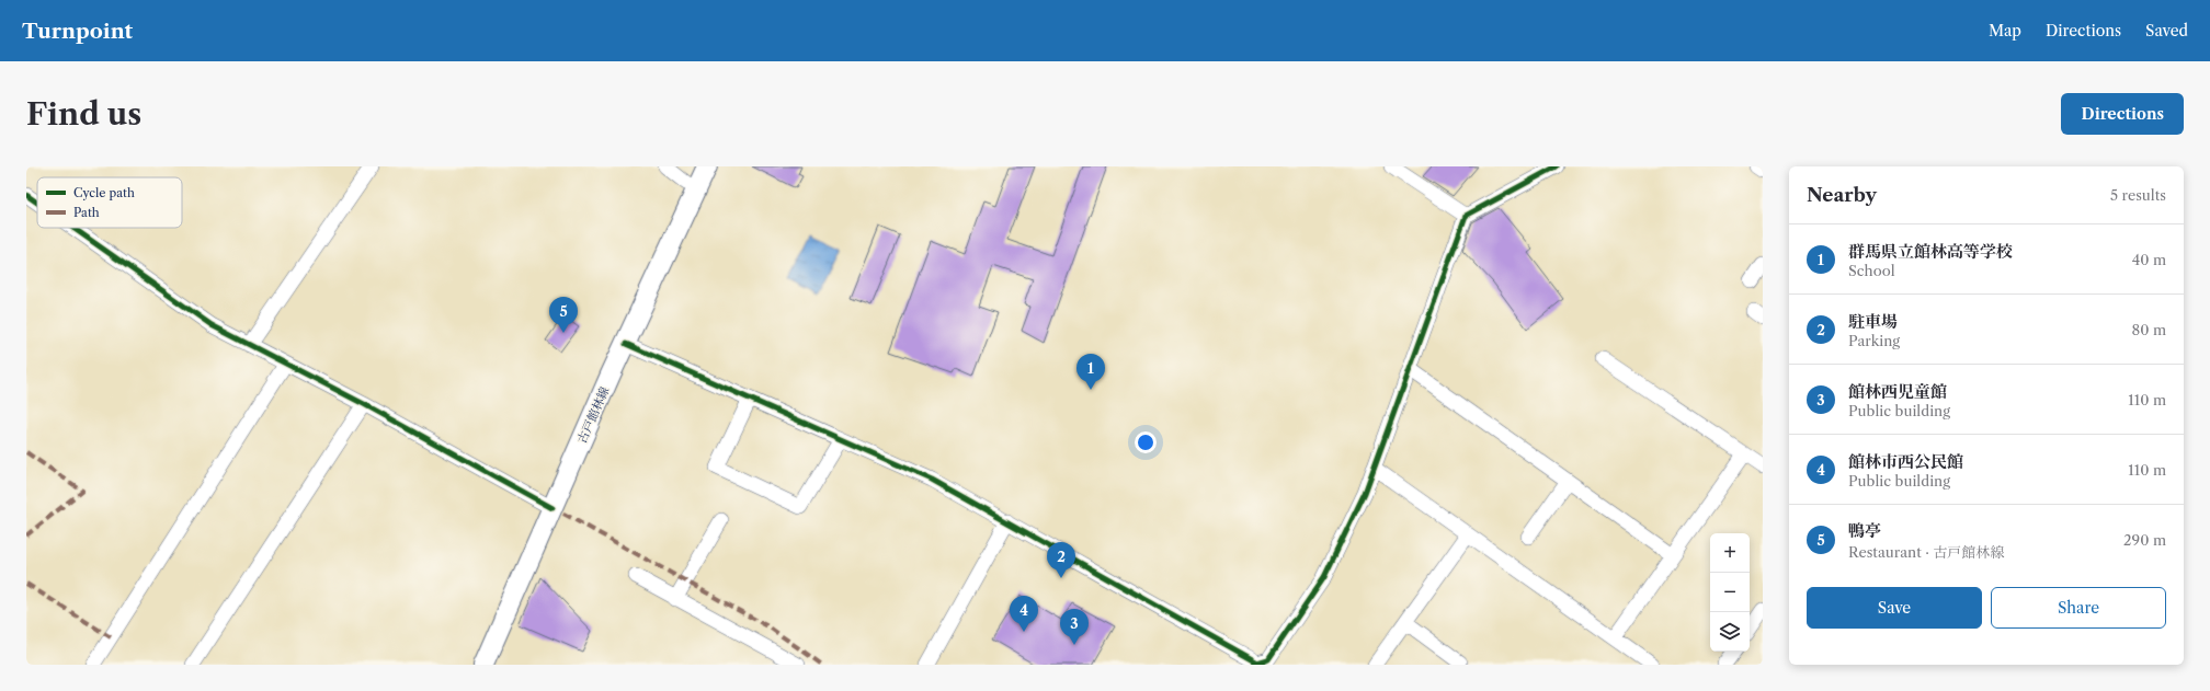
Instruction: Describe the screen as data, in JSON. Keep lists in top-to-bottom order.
{
  "streets": {
    "main road": ["古戸館林線"]
  },
  "legend": ["Cycle path", "Path"],
  "page": {
    "header": "Turnpoint",
    "nav": ["Map", "Directions", "Saved"],
    "buttons": [
      "Directions",
      ["Save", "Share"]
    ],
    "title": "Find us",
    "heading": ["Nearby", "5 results"],
    "list": [
      {
        "mark": "1",
        "name": "群馬県立館林高等学校",
        "note": "School",
        "value": "40 m"
      },
      {
        "mark": "2",
        "name": "駐車場",
        "note": "Parking",
        "value": "80 m"
      },
      {
        "mark": "3",
        "name": "館林西児童館",
        "note": "Public building",
        "value": "110 m"
      },
      {
        "mark": "4",
        "name": "館林市西公民館",
        "note": "Public building",
        "value": "110 m"
      },
      {
        "mark": "5",
        "name": "鴨亭",
        "note": "Restaurant · 古戸館林線",
        "value": "290 m"
      }
    ],
    "pins": [
      "5",
      "1",
      "2",
      "4",
      "3"
    ],
    "map_buttons": ["+", "−"]
  }
}
